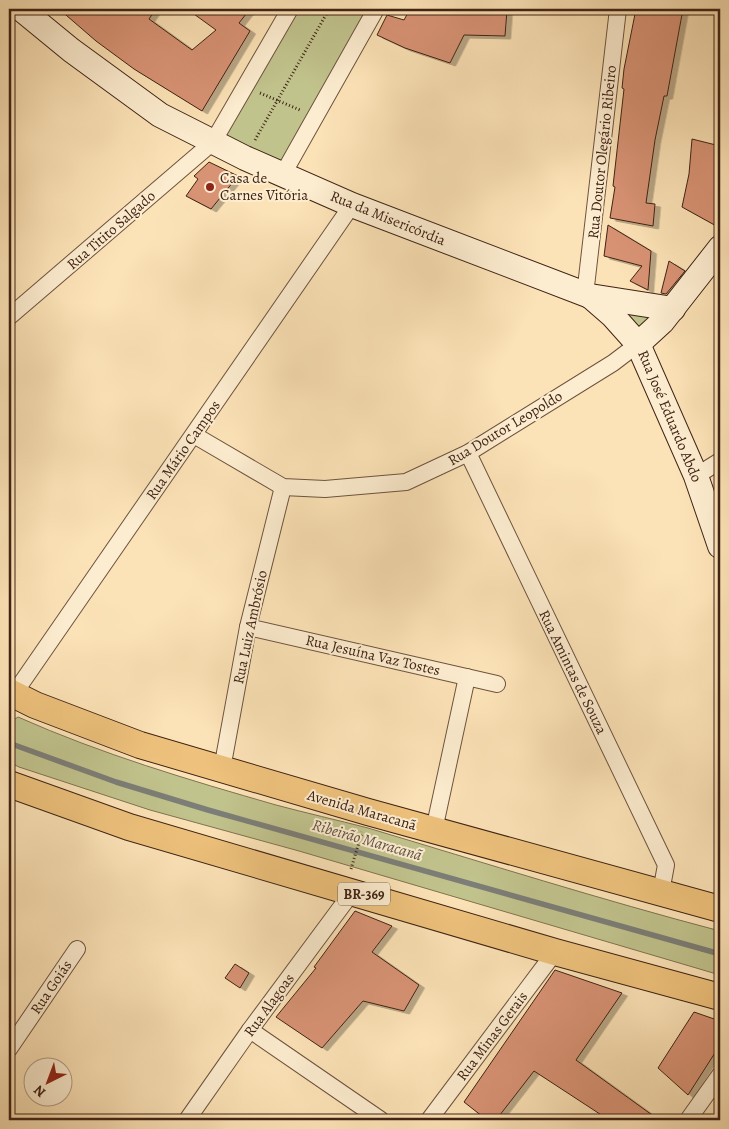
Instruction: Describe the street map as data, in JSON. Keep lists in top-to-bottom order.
{
  "streets": {
    "main road": ["Avenida Maracanã", "BR-369"],
    "street": [
      "Rua Doutor Olegário Ribeiro",
      "Rua da Misericórdia",
      "Rua Titito Salgado",
      "Rua José Eduardo Abdo",
      "Rua Doutor Leopoldo",
      "Rua Mário Campos",
      "Rua Luiz Ambrósio",
      "Rua Jesuína Vaz Tostes",
      "Rua Amintas de Souza",
      "Rua Goiás",
      "Rua Alagoas",
      "Rua Minas Gerais"
    ]
  },
  "crossings": [
    ["Rua Doutor Olegário Ribeiro", "Rua da Misericórdia"],
    ["Rua da Misericórdia", "Rua Titito Salgado"],
    ["Rua da Misericórdia", "Rua José Eduardo Abdo"],
    ["Rua da Misericórdia", "Rua Doutor Leopoldo"],
    ["Rua da Misericórdia", "Rua Mário Campos"],
    ["Rua José Eduardo Abdo", "Rua Doutor Leopoldo"],
    ["Rua Doutor Leopoldo", "Rua Mário Campos"],
    ["Rua Doutor Leopoldo", "Rua Luiz Ambrósio"],
    ["Rua Doutor Leopoldo", "Rua Amintas de Souza"],
    ["Rua Mário Campos", "Avenida Maracanã"],
    ["Rua Luiz Ambrósio", "Rua Jesuína Vaz Tostes"],
    ["Rua Luiz Ambrósio", "Avenida Maracanã"],
    ["Rua Amintas de Souza", "Avenida Maracanã"],
    ["BR-369", "Rua Alagoas"],
    ["BR-369", "Rua Minas Gerais"]
  ],
  "water": ["Ribeirão Maracanã"],
  "places": ["Casa de Carnes Vitória"],
  "north": "bottom left"
}
